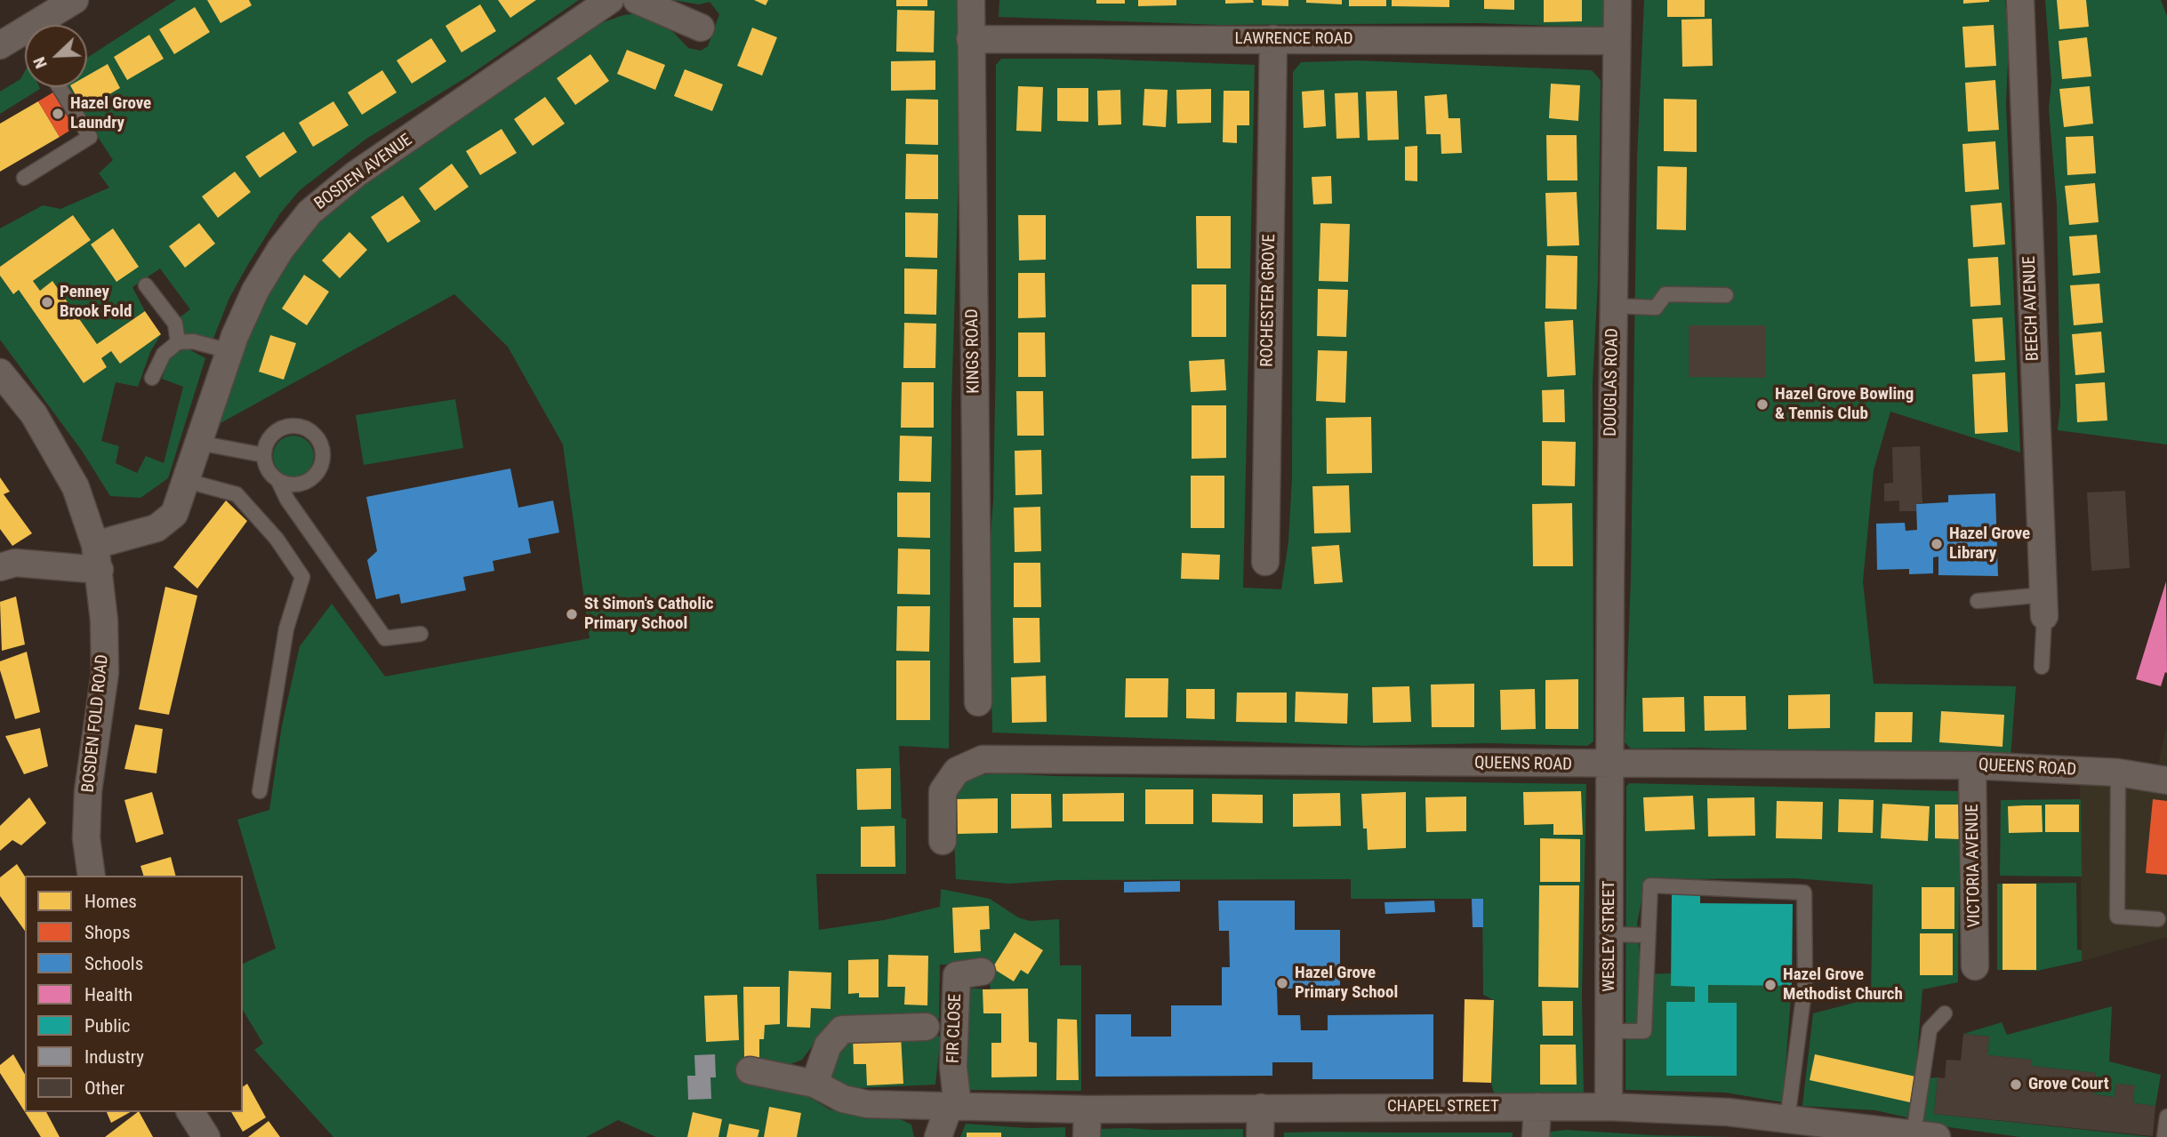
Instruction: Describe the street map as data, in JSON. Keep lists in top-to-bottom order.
{
  "streets": {
    "street": [
      "LAWRENCE ROAD",
      "BOSDEN AVENUE",
      "ROCHESTER GROVE",
      "BEECH AVENUE",
      "KINGS ROAD",
      "DOUGLAS ROAD",
      "BOSDEN FOLD ROAD",
      "QUEENS ROAD",
      "VICTORIA AVENUE",
      "WESLEY STREET",
      "FIR CLOSE",
      "CHAPEL STREET"
    ]
  },
  "crossings": [
    ["LAWRENCE ROAD", "ROCHESTER GROVE"],
    ["LAWRENCE ROAD", "KINGS ROAD"],
    ["LAWRENCE ROAD", "DOUGLAS ROAD"],
    ["BOSDEN AVENUE", "BOSDEN FOLD ROAD"],
    ["DOUGLAS ROAD", "QUEENS ROAD"],
    ["DOUGLAS ROAD", "WESLEY STREET"],
    ["QUEENS ROAD", "VICTORIA AVENUE"],
    ["QUEENS ROAD", "WESLEY STREET"],
    ["WESLEY STREET", "CHAPEL STREET"],
    ["FIR CLOSE", "CHAPEL STREET"]
  ],
  "places": [
    "Hazel Grove Laundry",
    "Penney Brook Fold",
    "Hazel Grove Bowling & Tennis Club",
    "Hazel Grove Library",
    "St Simon's Catholic Primary School",
    "Hazel Grove Primary School",
    "Hazel Grove Methodist Church",
    "Grove Court"
  ],
  "legend": [
    "Homes",
    "Shops",
    "Schools",
    "Health",
    "Public",
    "Industry",
    "Other"
  ],
  "north": "bottom left"
}
